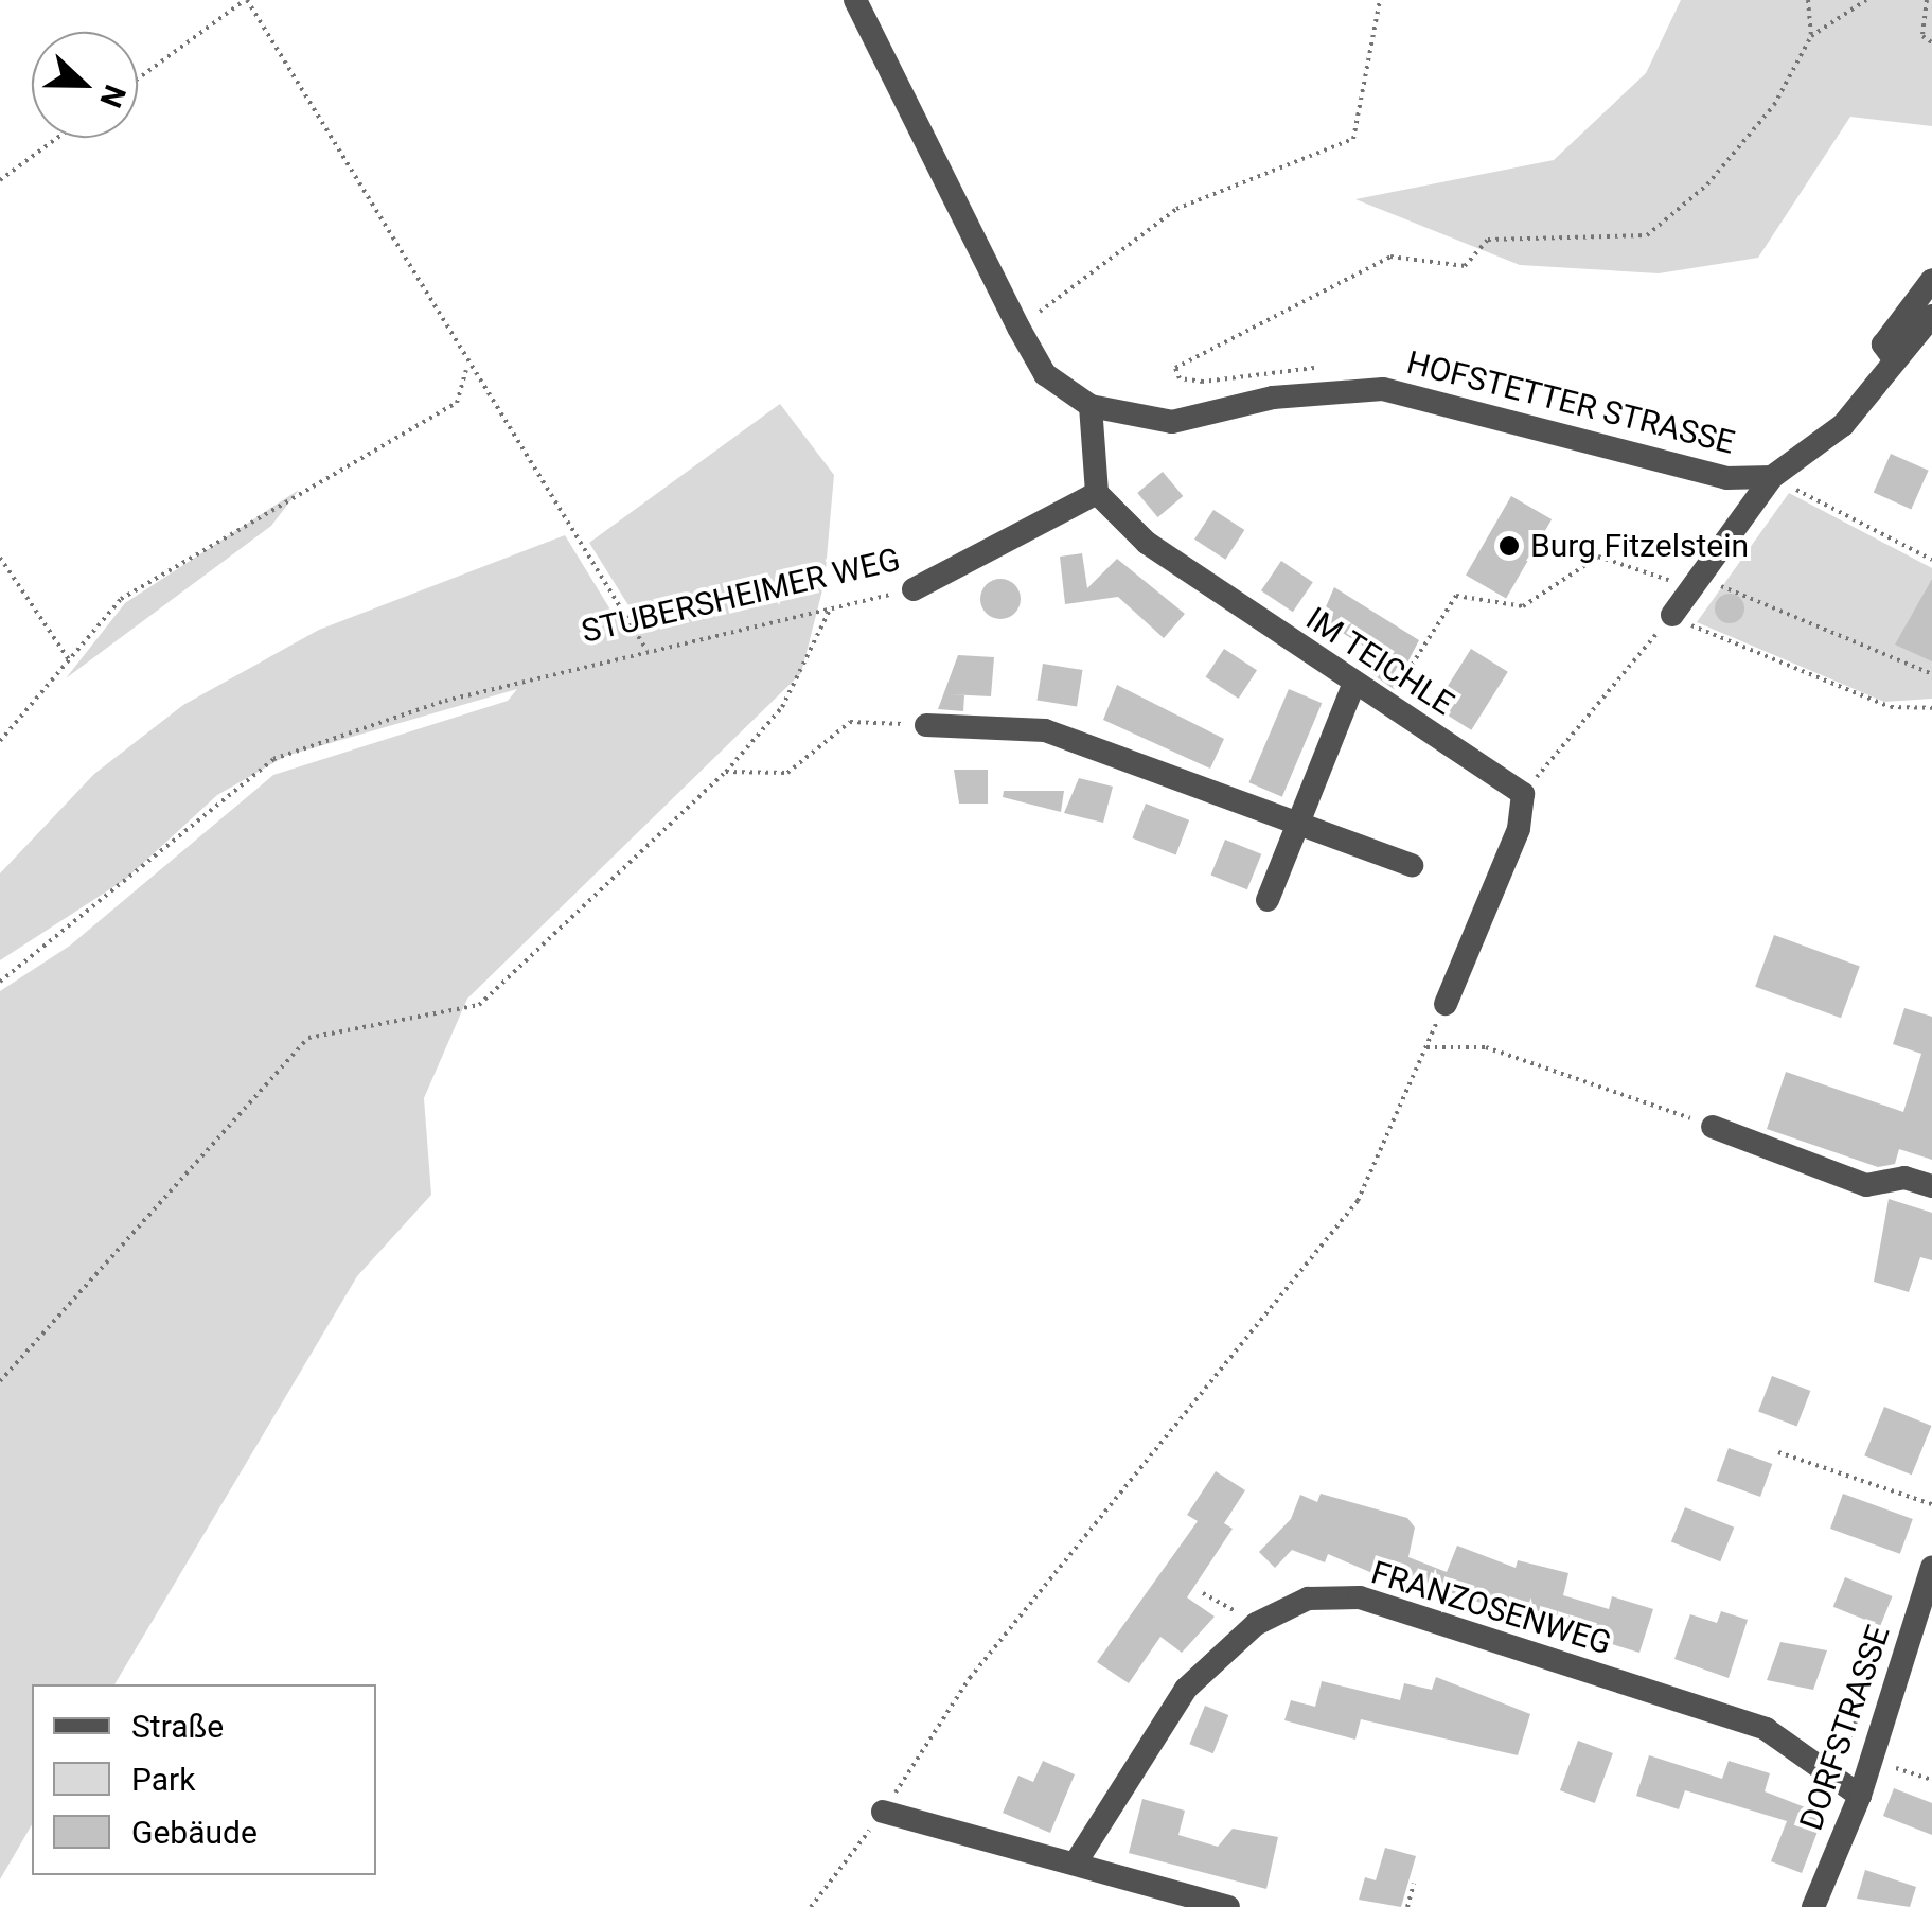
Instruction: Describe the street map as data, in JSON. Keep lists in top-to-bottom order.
{
  "streets": {
    "street": [
      "HOFSTETTER STRASSE",
      "STUBERSHEIMER WEG",
      "IM TEICHLE",
      "FRANZOSENWEG",
      "DORFSTRASSE"
    ]
  },
  "crossings": [
    ["STUBERSHEIMER WEG", "IM TEICHLE"],
    ["FRANZOSENWEG", "DORFSTRASSE"]
  ],
  "places": ["Burg Fitzelstein"],
  "legend": ["Straße", "Park", "Gebäude"],
  "north": "right"
}
